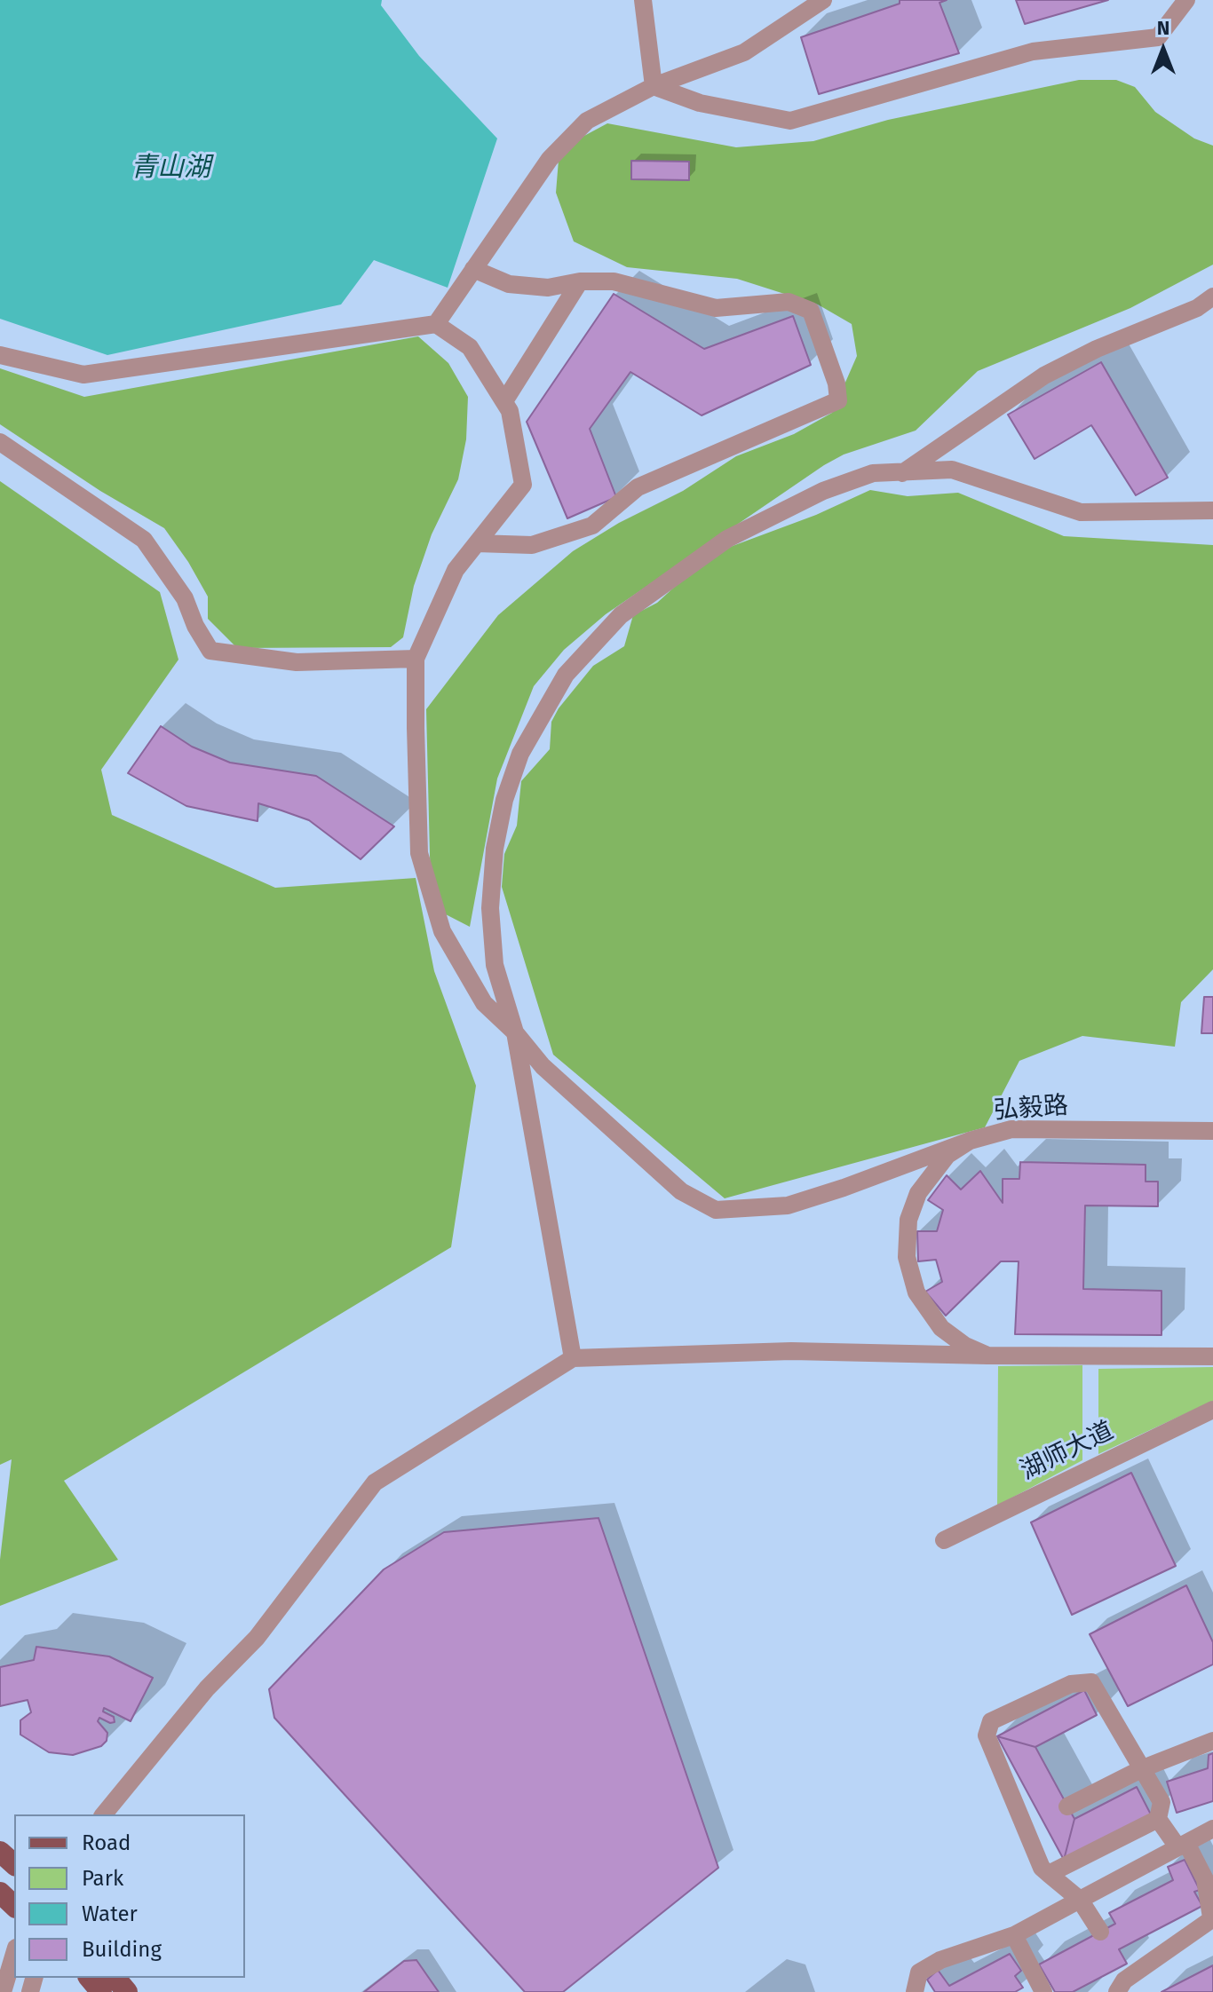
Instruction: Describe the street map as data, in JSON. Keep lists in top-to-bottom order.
{
  "streets": {
    "street": ["弘毅路", "湖师大道"]
  },
  "water": ["青山湖"],
  "legend": [
    "Road",
    "Park",
    "Water",
    "Building"
  ],
  "north": "top"
}
